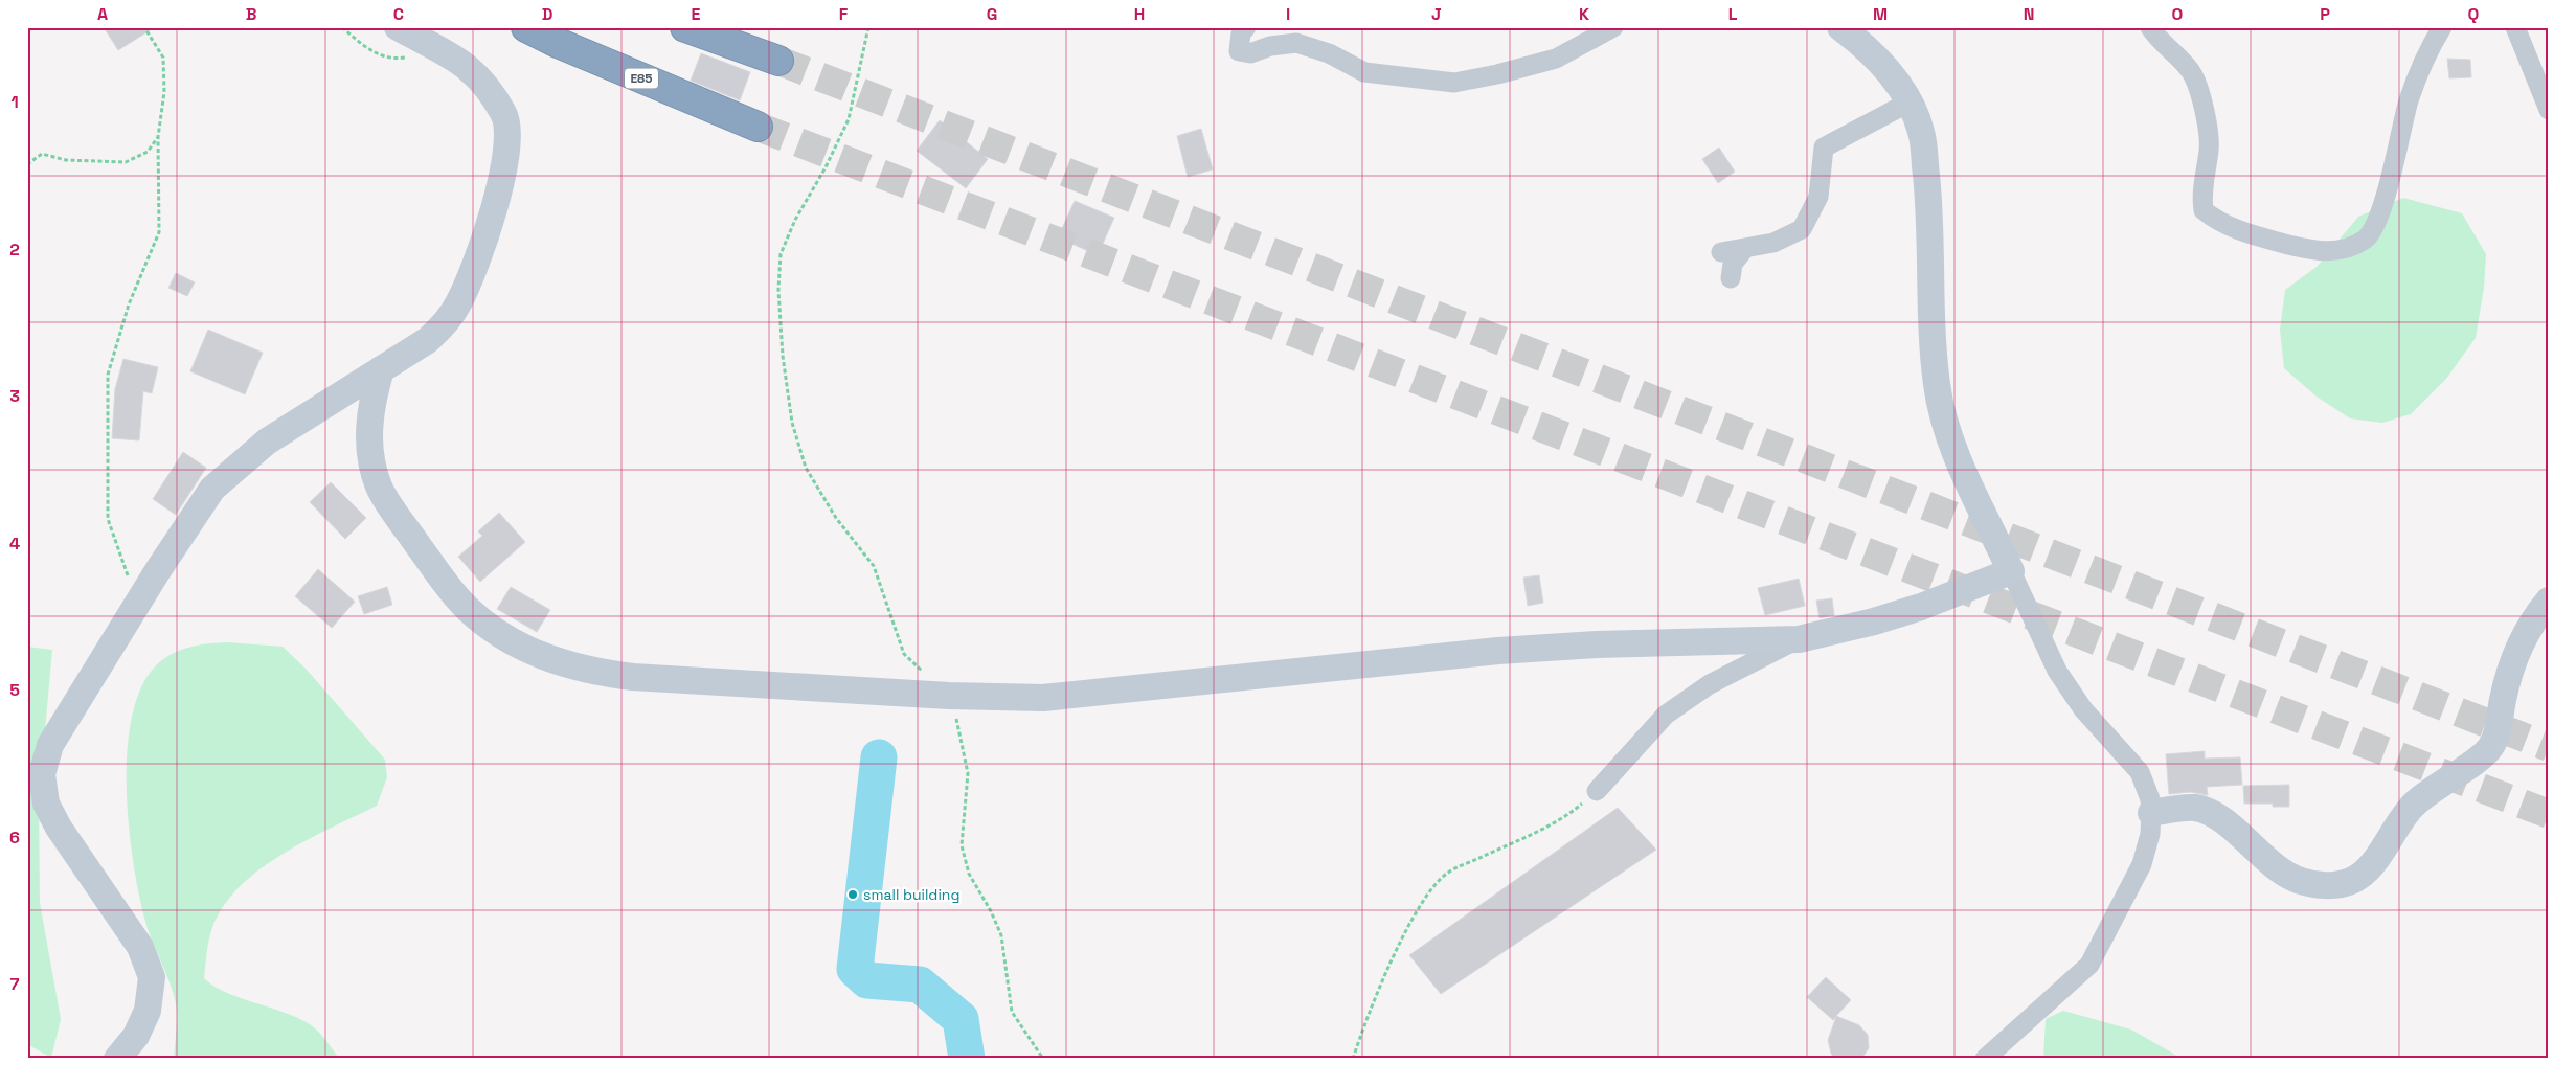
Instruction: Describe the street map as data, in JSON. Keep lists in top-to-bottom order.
{
  "streets": {
    "highway": ["E85"]
  },
  "places": ["small building"],
  "grid": {
    "columns": [
      "A",
      "B",
      "C",
      "D",
      "E",
      "F",
      "G",
      "H",
      "I",
      "J",
      "K",
      "L",
      "M",
      "N",
      "O",
      "P",
      "Q"
    ],
    "rows": [
      "1",
      "2",
      "3",
      "4",
      "5",
      "6",
      "7"
    ]
  }
}
